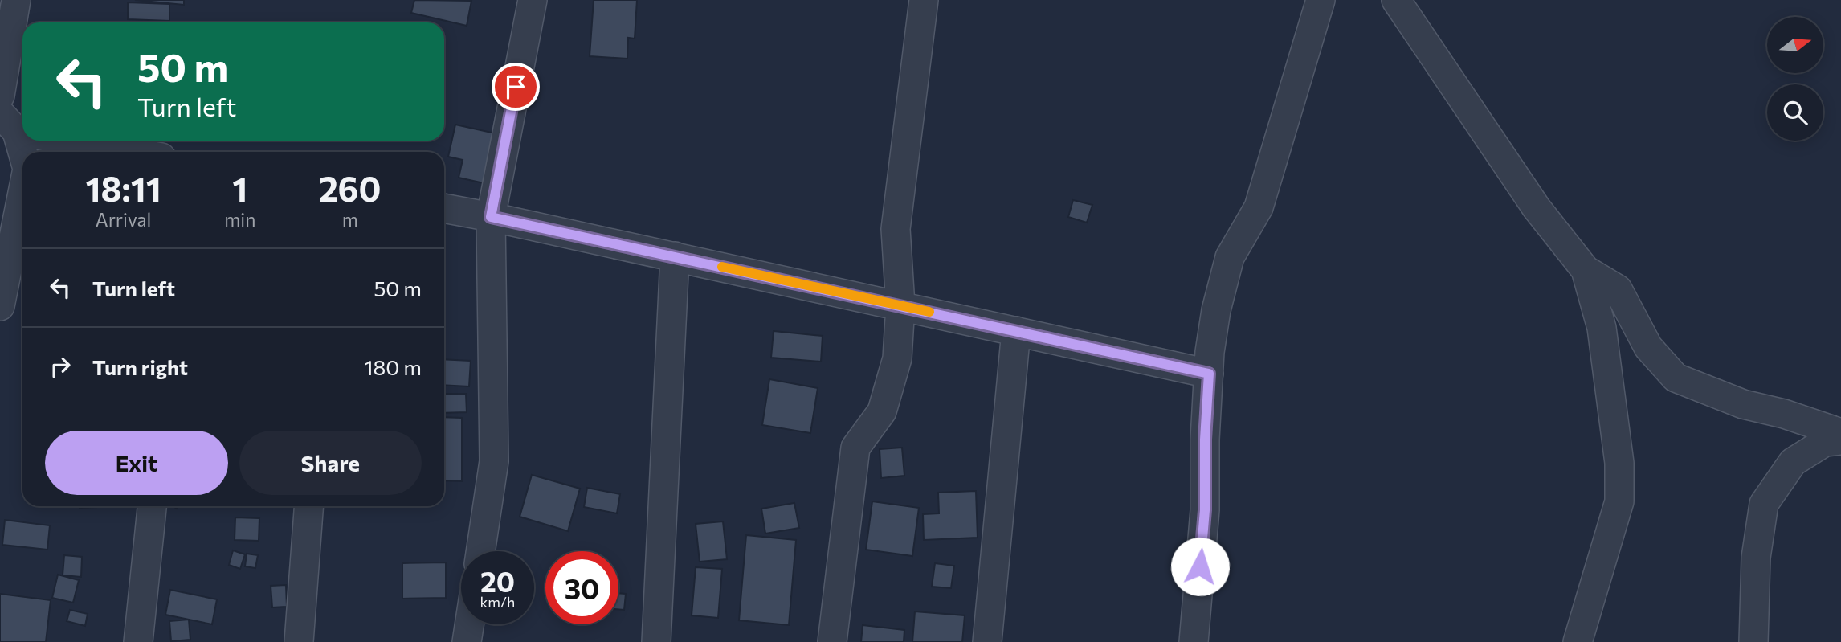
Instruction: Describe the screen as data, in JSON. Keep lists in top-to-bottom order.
{
  "north": "right",
  "page": {
    "turn": ["50 m", "Turn left"],
    "eta": [
      "18:11",
      "Arrival",
      "1",
      "min",
      "260",
      "m"
    ],
    "list": [
      {
        "name": "Turn left",
        "value": "50 m"
      },
      {
        "name": "Turn right",
        "value": "180 m"
      }
    ],
    "buttons": ["Exit", "Share"],
    "speed": "20 km/h",
    "limit": "30"
  }
}
